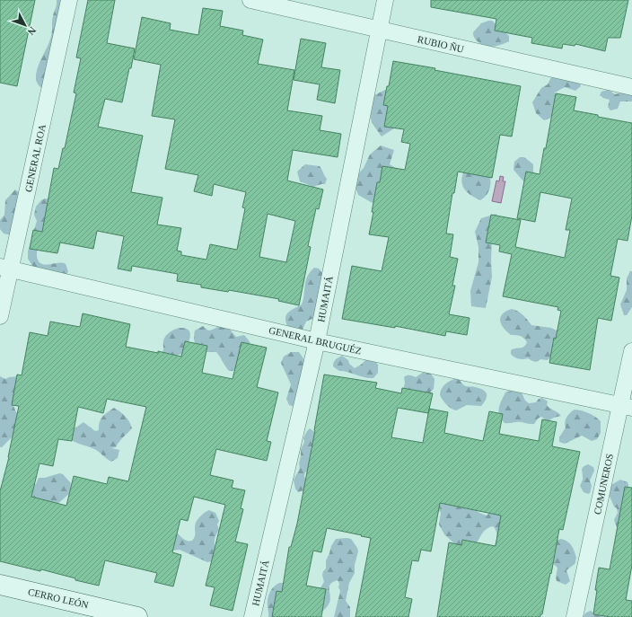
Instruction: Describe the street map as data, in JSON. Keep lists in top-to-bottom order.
{
  "streets": {
    "street": [
      "RUBIO ÑU",
      "GENERAL ROA",
      "HUMAITÁ",
      "GENERAL BRUGUÉZ",
      "COMUNEROS",
      "CERRO LEÓN"
    ]
  },
  "crossings": [
    ["RUBIO ÑU", "HUMAITÁ"],
    ["GENERAL ROA", "GENERAL BRUGUÉZ"],
    ["HUMAITÁ", "GENERAL BRUGUÉZ"],
    ["GENERAL BRUGUÉZ", "COMUNEROS"]
  ],
  "north": "bottom right"
}
